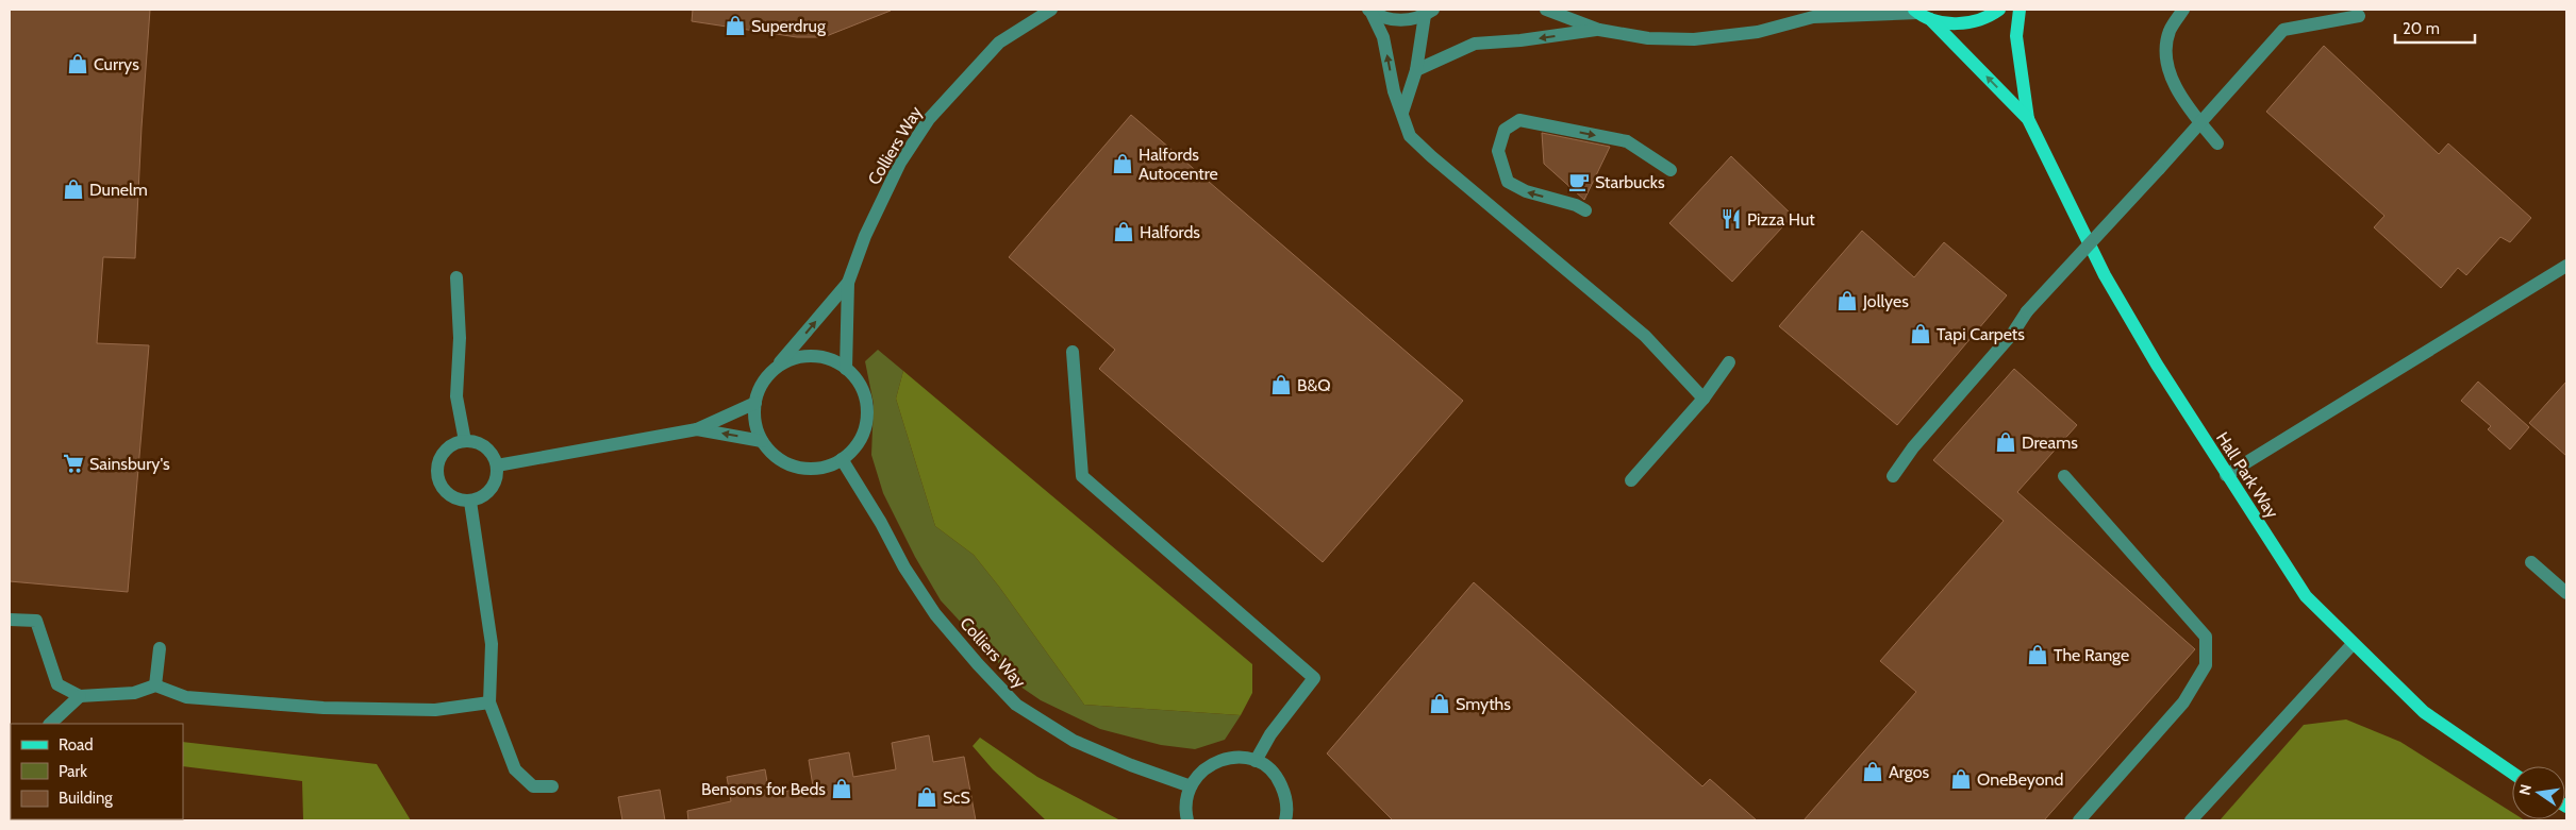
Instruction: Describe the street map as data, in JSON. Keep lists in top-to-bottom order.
{
  "streets": {
    "main road": ["Hall Park Way"],
    "street": ["Colliers Way"]
  },
  "places": {
    "shop": [
      "Superdrug",
      "Currys",
      "Halfords Autocentre",
      "Dunelm",
      "Halfords",
      "Jollyes",
      "Tapi Carpets",
      "B&Q",
      "Dreams",
      "The Range",
      "Smyths",
      "Argos",
      "OneBeyond",
      "Bensons for Beds",
      "ScS"
    ],
    "cafe": ["Starbucks"],
    "restaurant": ["Pizza Hut"],
    "supermarket": ["Sainsbury's"]
  },
  "legend": ["Road", "Park", "Building"],
  "scale_bar": "20 m",
  "north": "left"
}
